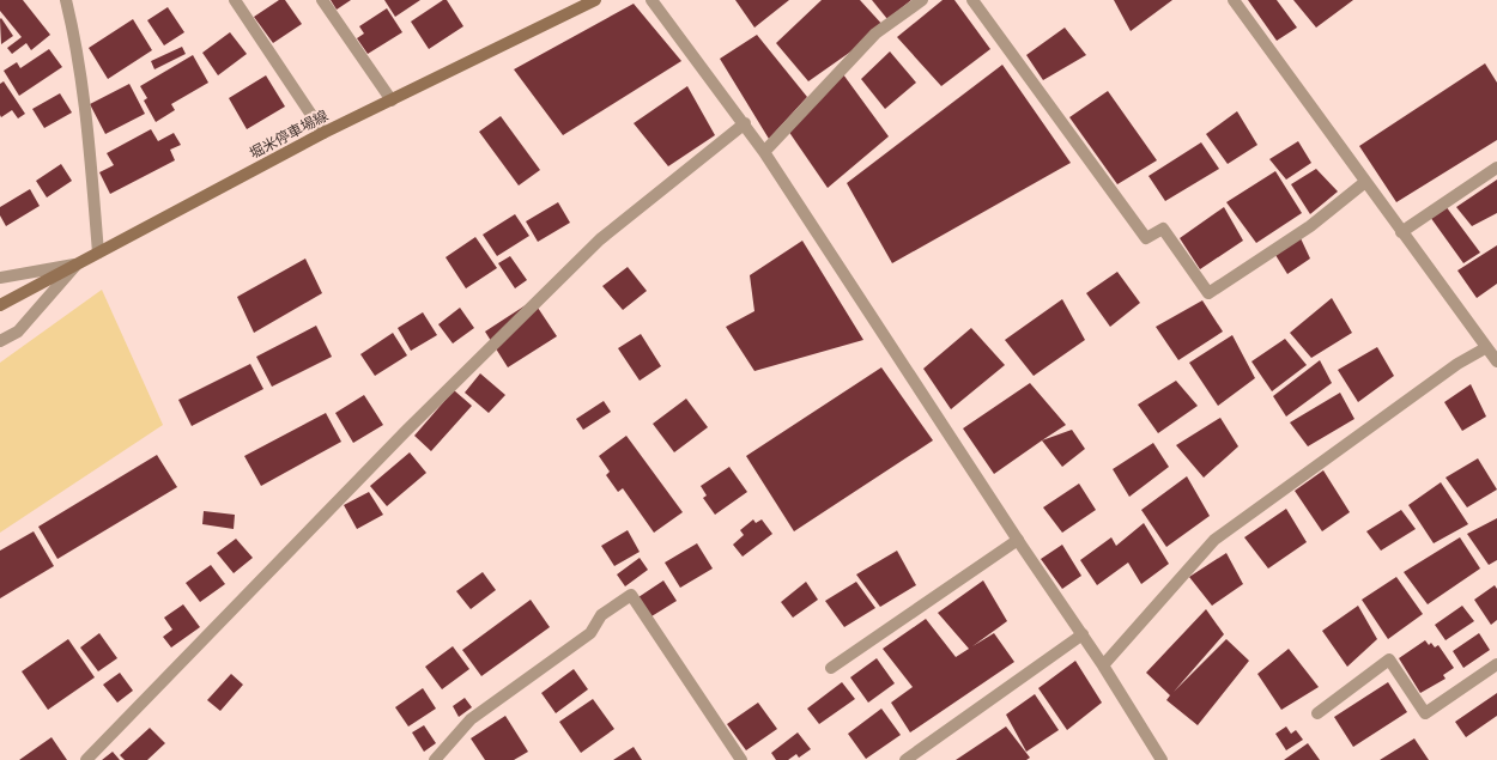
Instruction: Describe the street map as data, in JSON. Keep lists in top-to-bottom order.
{
  "streets": {
    "main road": ["堀米停車場線"]
  }
}
